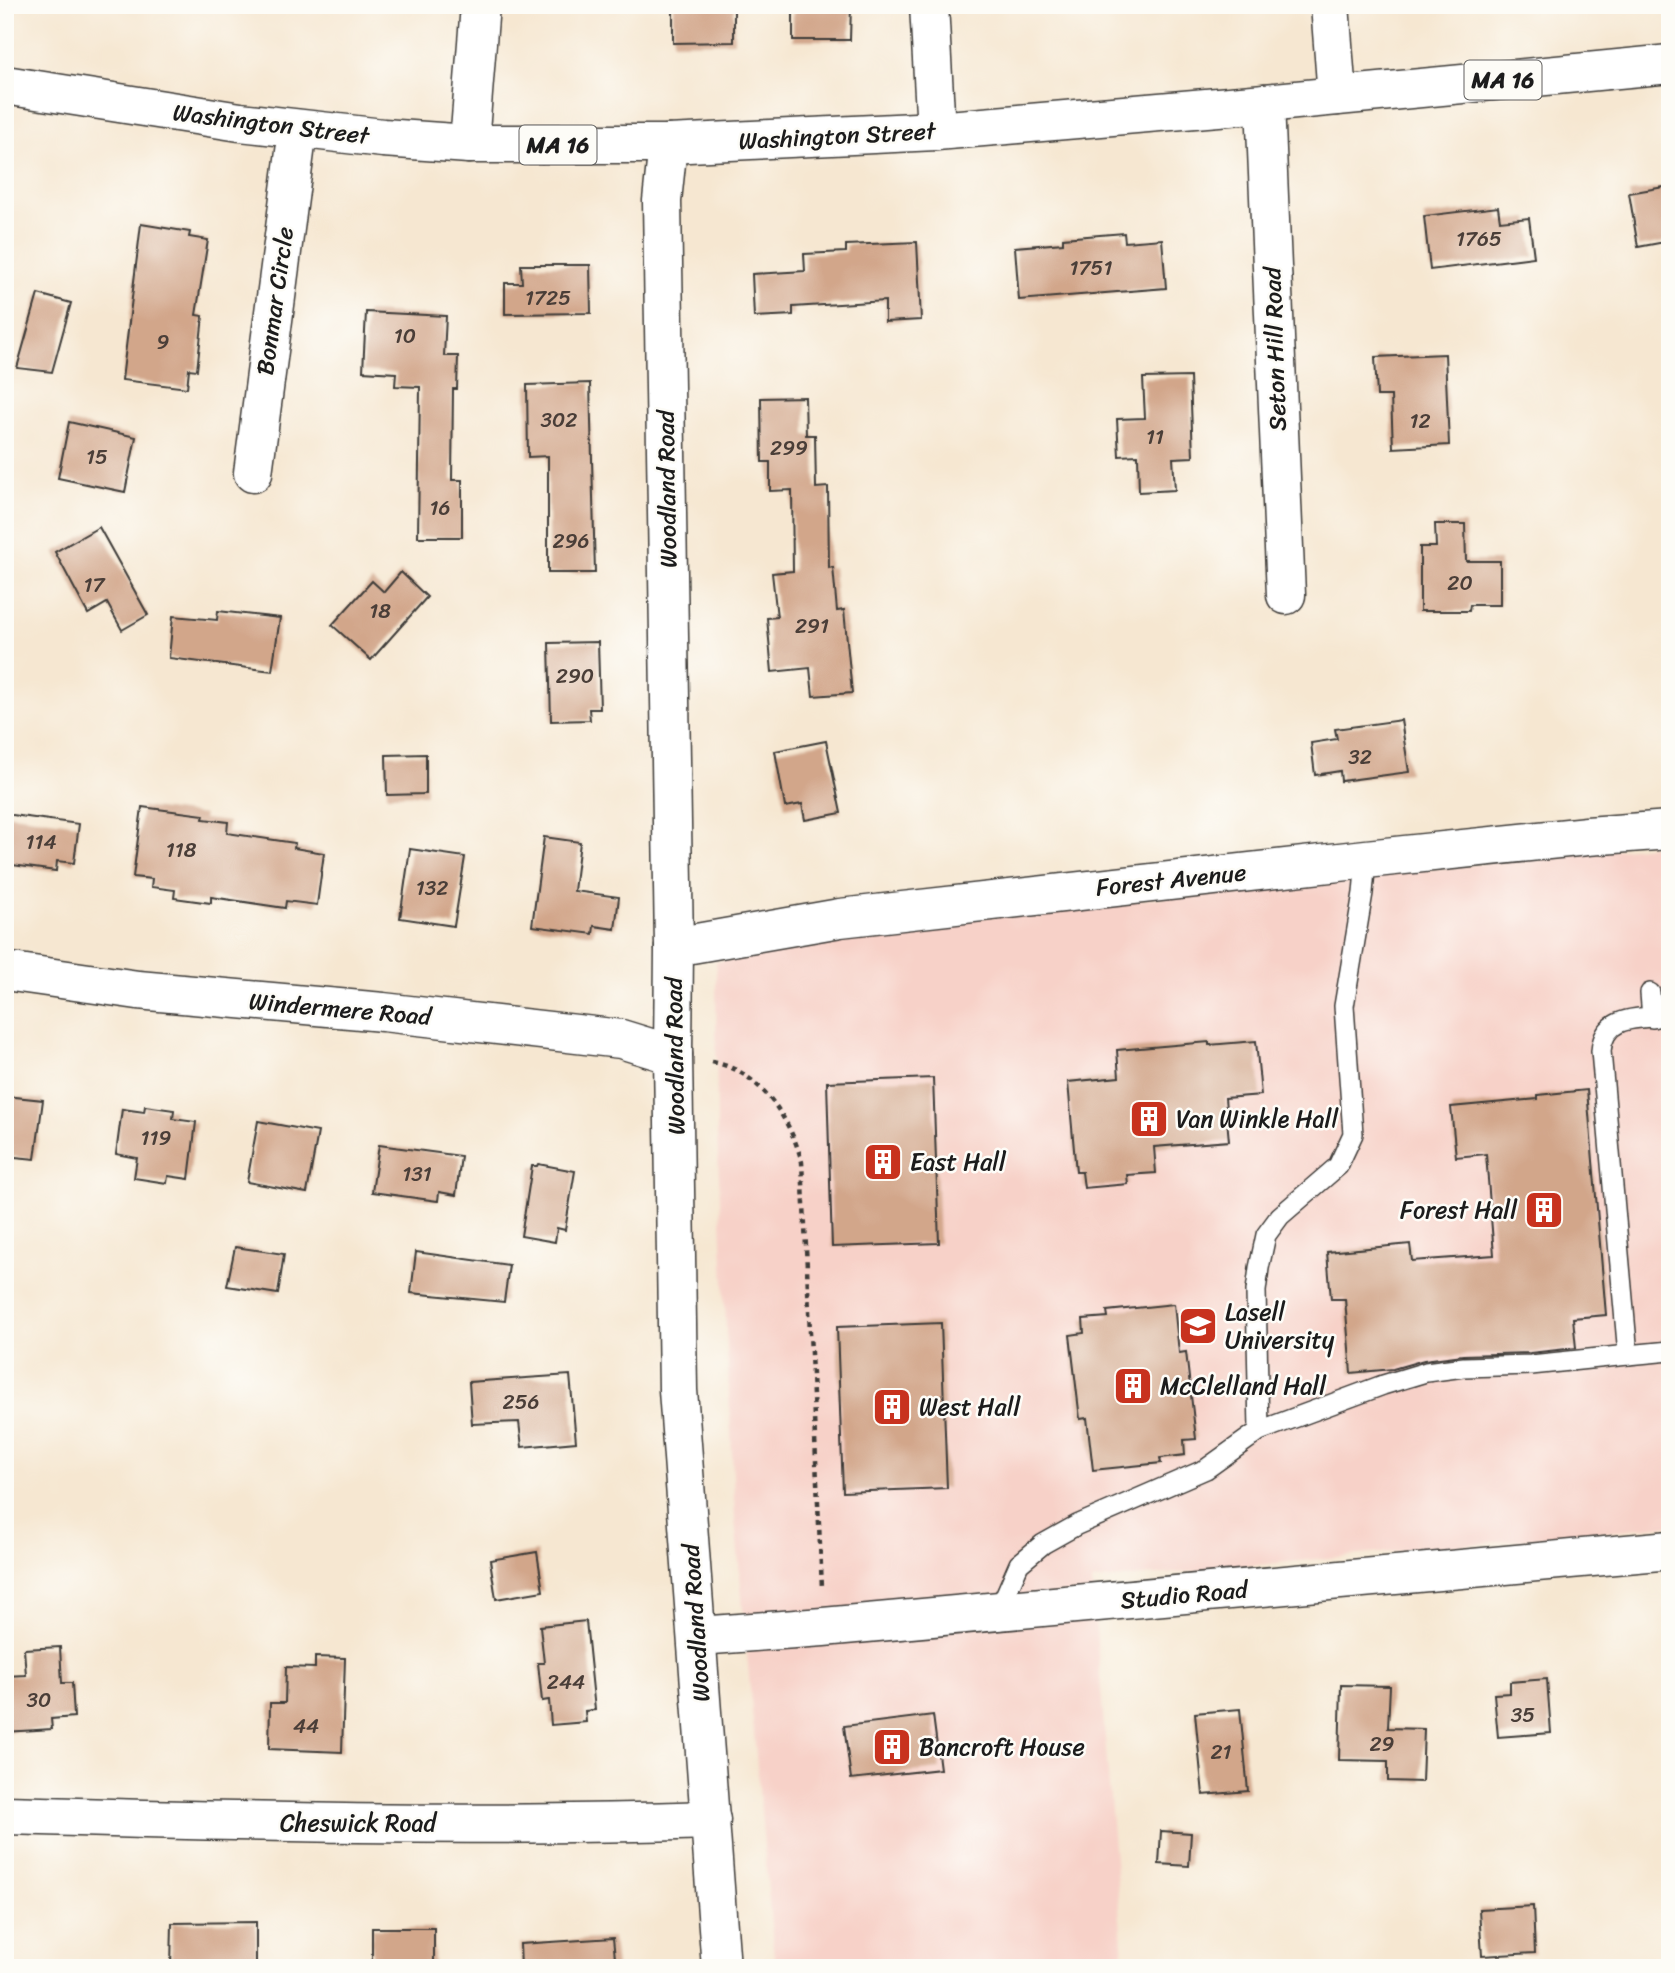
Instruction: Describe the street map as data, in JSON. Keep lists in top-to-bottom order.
{
  "streets": {
    "street": [
      "MA 16",
      "Washington Street",
      "Bonmar Circle",
      "Seton Hill Road",
      "Woodland Road",
      "Forest Avenue",
      "Windermere Road",
      "Studio Road",
      "Cheswick Road"
    ]
  },
  "crossings": [
    ["Washington Street", "Bonmar Circle"],
    ["Washington Street", "Seton Hill Road"],
    ["Washington Street", "Woodland Road"],
    ["Woodland Road", "Forest Avenue"],
    ["Woodland Road", "Windermere Road"],
    ["Woodland Road", "Studio Road"],
    ["Woodland Road", "Cheswick Road"]
  ],
  "places": {
    "building": [
      "Van Winkle Hall",
      "East Hall",
      "Forest Hall",
      "McClelland Hall",
      "West Hall",
      "Bancroft House"
    ],
    "school or university": ["Lasell University"]
  },
  "house_numbers": [
    "1765",
    "1751",
    "1725",
    "10",
    "9",
    "302",
    "12",
    "11",
    "299",
    "15",
    "16",
    "296",
    "20",
    "17",
    "18",
    "291",
    "290",
    "32",
    "114",
    "118",
    "132",
    "119",
    "131",
    "256",
    "244",
    "30",
    "35",
    "44",
    "29",
    "21"
  ]
}
